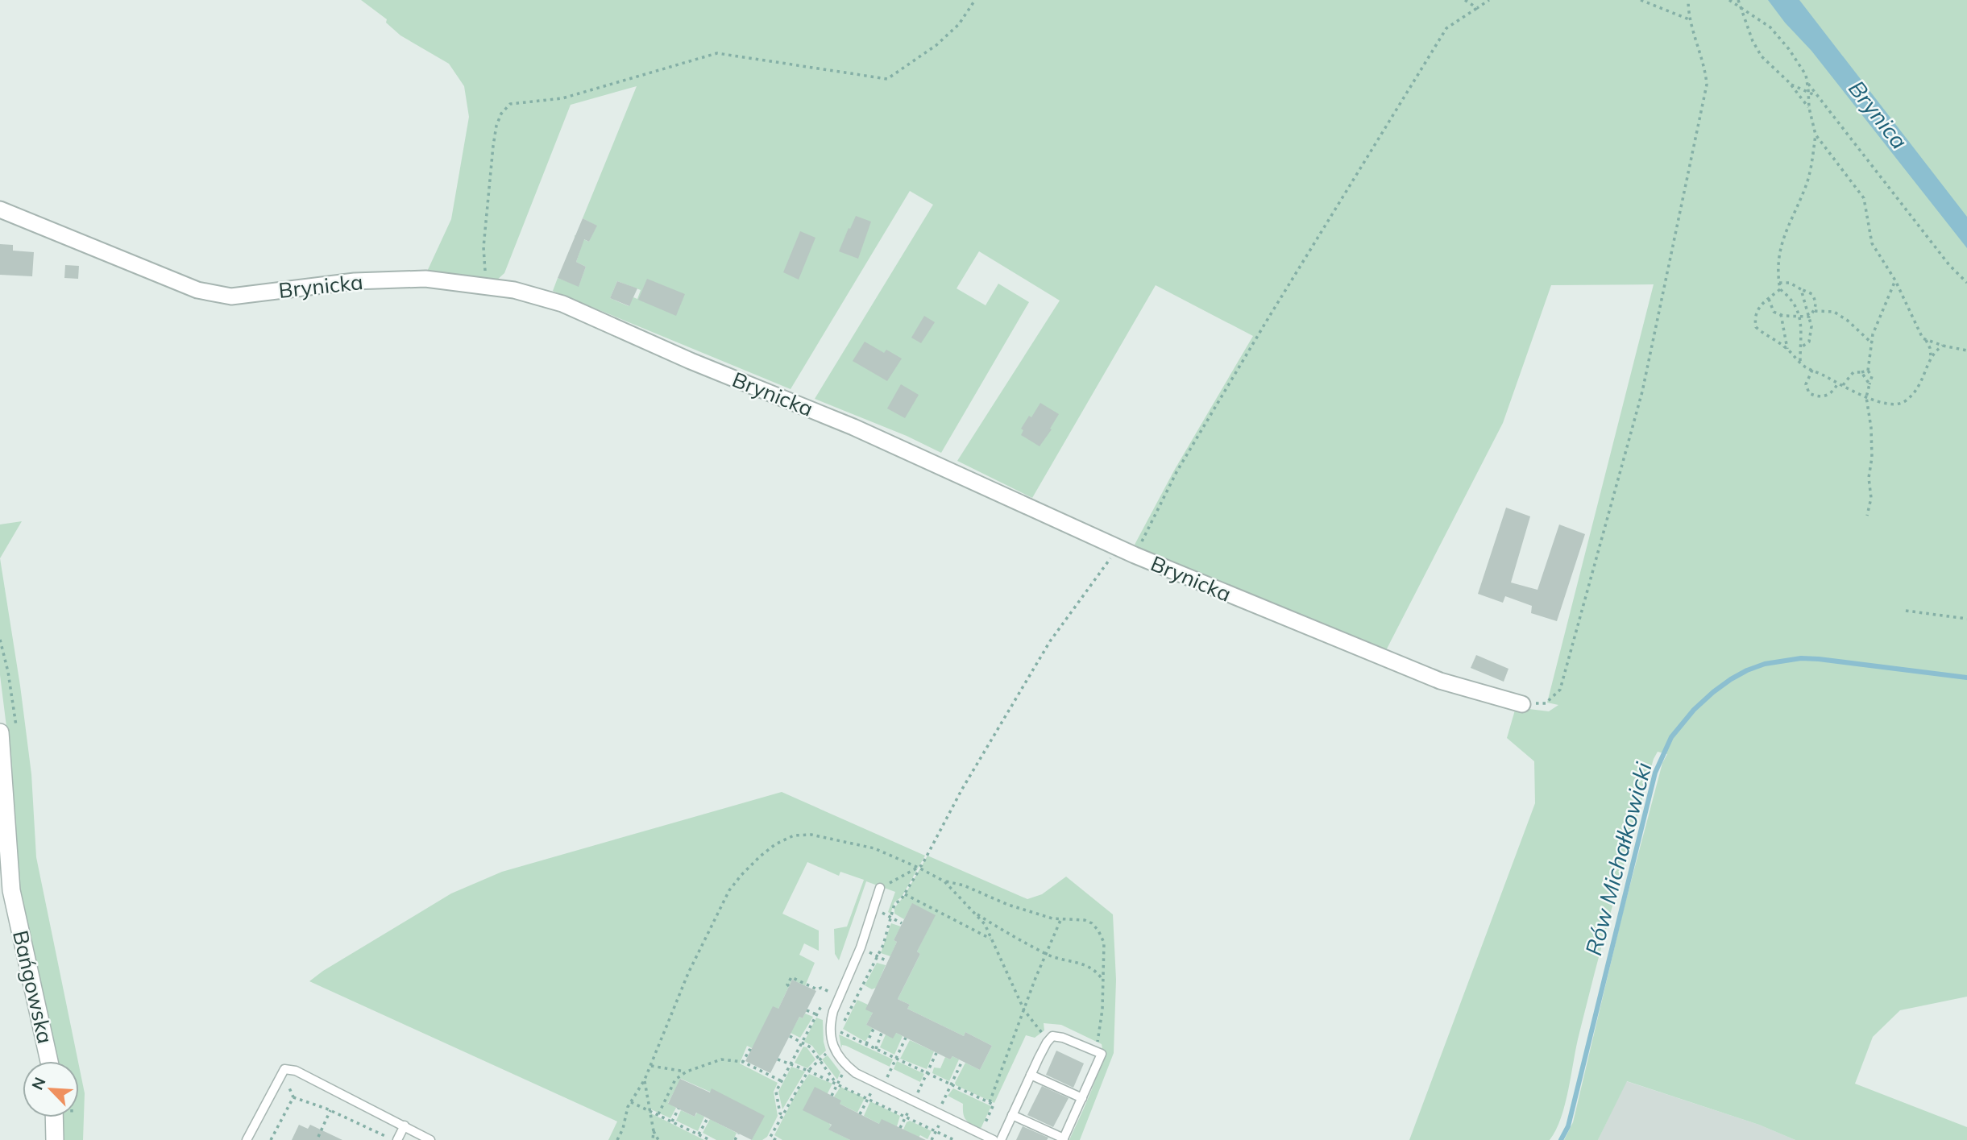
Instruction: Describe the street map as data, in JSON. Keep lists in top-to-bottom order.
{
  "streets": {
    "street": ["Brynicka", "Bańgowska"]
  },
  "water": ["Brynica", "Rów Michałkowicki"],
  "north": "top left"
}
